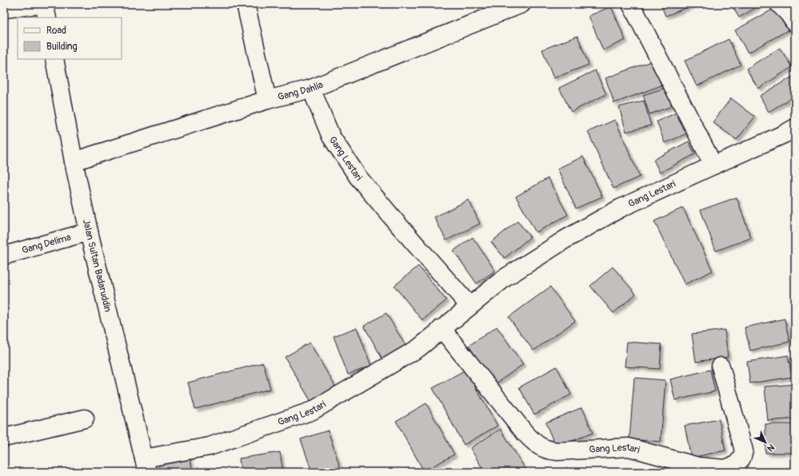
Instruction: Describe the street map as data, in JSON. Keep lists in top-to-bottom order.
{
  "streets": {
    "street": [
      "Gang Dahlia",
      "Gang Lestari",
      "Gang Delima",
      "Jalan Sultan Badaruddin"
    ]
  },
  "crossings": [
    ["Gang Dahlia", "Gang Lestari"],
    ["Gang Dahlia", "Jalan Sultan Badaruddin"],
    ["Gang Lestari", "Jalan Sultan Badaruddin"],
    ["Gang Delima", "Jalan Sultan Badaruddin"]
  ],
  "legend": ["Road", "Building"],
  "north": "bottom right"
}
